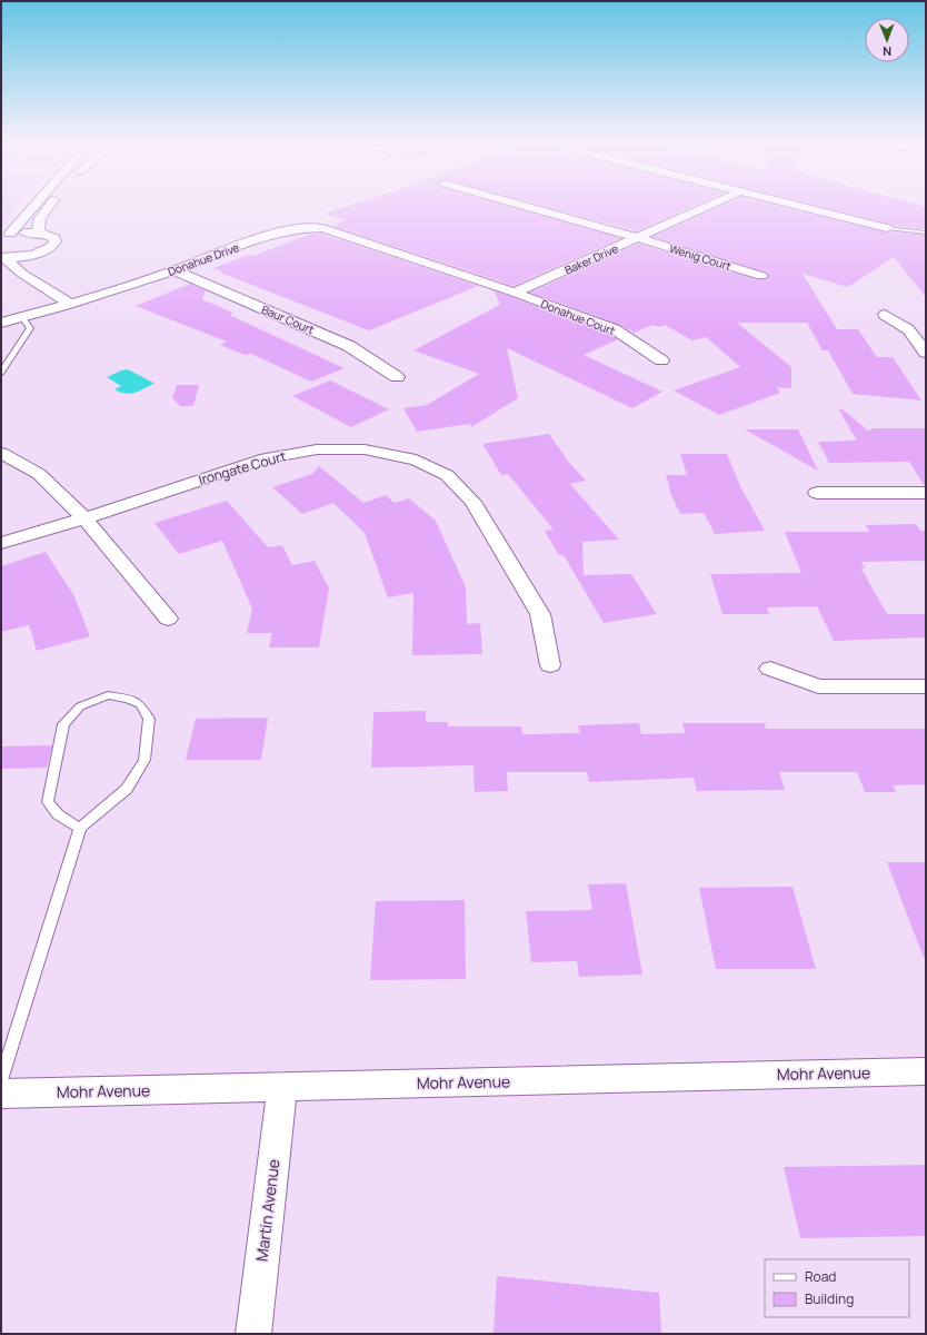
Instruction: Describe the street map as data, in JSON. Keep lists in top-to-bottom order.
{
  "streets": {
    "street": [
      "Wenig Court",
      "Donahue Drive",
      "Baker Drive",
      "Donahue Court",
      "Baur Court",
      "Irongate Court",
      "Mohr Avenue",
      "Martin Avenue"
    ]
  },
  "crossings": [
    ["Wenig Court", "Baker Drive"],
    ["Donahue Drive", "Baker Drive"],
    ["Donahue Drive", "Donahue Court"],
    ["Donahue Drive", "Baur Court"],
    ["Baker Drive", "Donahue Court"],
    ["Mohr Avenue", "Martin Avenue"]
  ],
  "legend": ["Road", "Building"],
  "north": "bottom"
}
